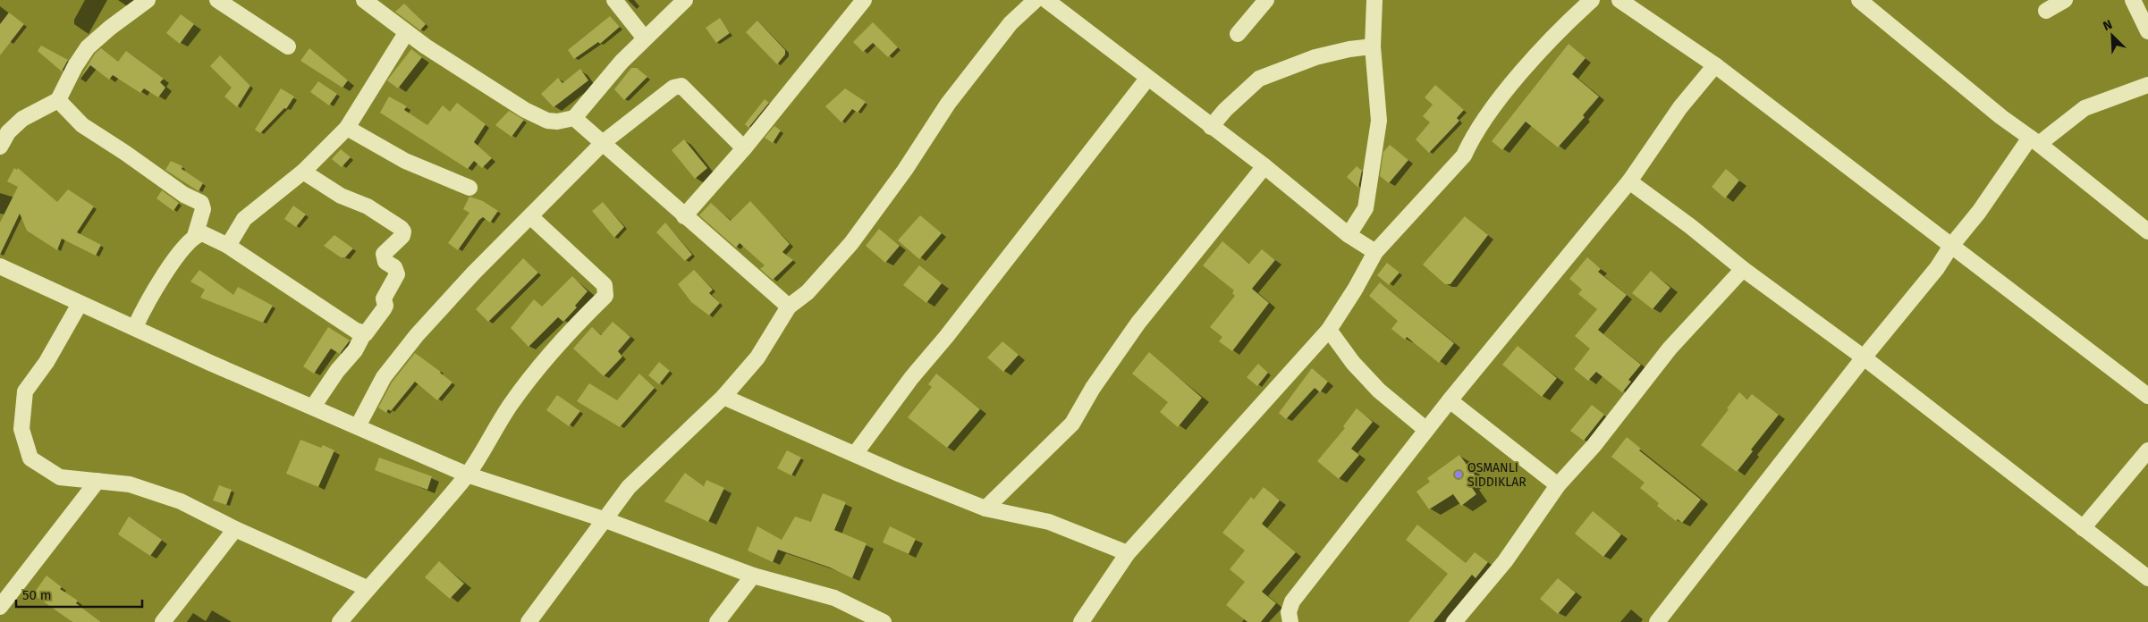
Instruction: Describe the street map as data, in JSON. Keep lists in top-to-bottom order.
{
  "places": ["OSMANLI SIDDIKLAR"],
  "scale_bar": "50 m",
  "north": "top left"
}
